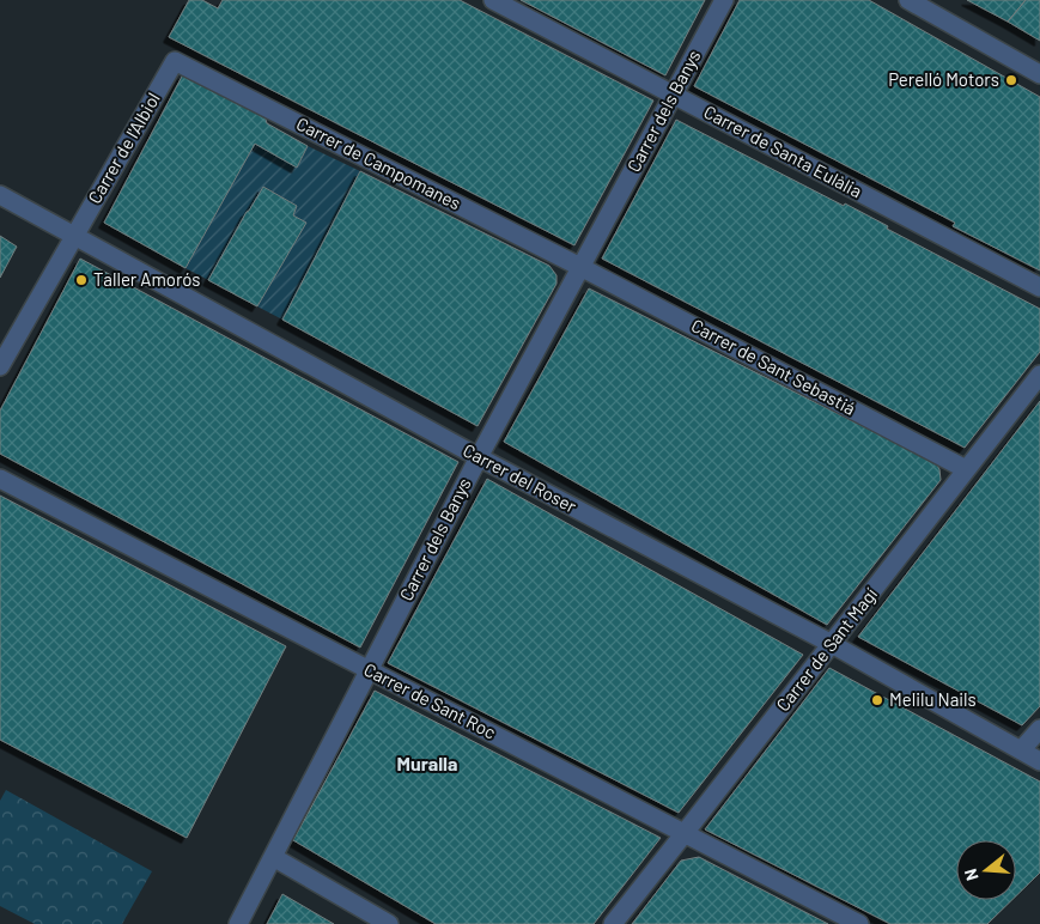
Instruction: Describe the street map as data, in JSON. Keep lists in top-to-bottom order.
{
  "streets": {
    "street": [
      "Carrer dels Banys",
      "Carrer de l'Albiol",
      "Carrer de Santa Eulàlia",
      "Carrer de Campomanes",
      "Carrer de Sant Sebastiá",
      "Carrer del Roser",
      "Carrer de Sant Magí",
      "Carrer de Sant Roc"
    ]
  },
  "crossings": [
    ["Carrer dels Banys", "Carrer de Santa Eulàlia"],
    ["Carrer dels Banys", "Carrer de Campomanes"],
    ["Carrer dels Banys", "Carrer de Sant Sebastiá"],
    ["Carrer dels Banys", "Carrer del Roser"],
    ["Carrer dels Banys", "Carrer de Sant Roc"],
    ["Carrer de l'Albiol", "Carrer de Campomanes"],
    ["Carrer de l'Albiol", "Carrer del Roser"],
    ["Carrer de Campomanes", "Carrer de Sant Sebastiá"],
    ["Carrer de Sant Sebastiá", "Carrer de Sant Magí"],
    ["Carrer del Roser", "Carrer de Sant Magí"],
    ["Carrer de Sant Magí", "Carrer de Sant Roc"]
  ],
  "districts": ["Muralla"],
  "places": ["Perelló Motors", "Taller Amorós", "Melilu Nails"],
  "north": "left"
}
